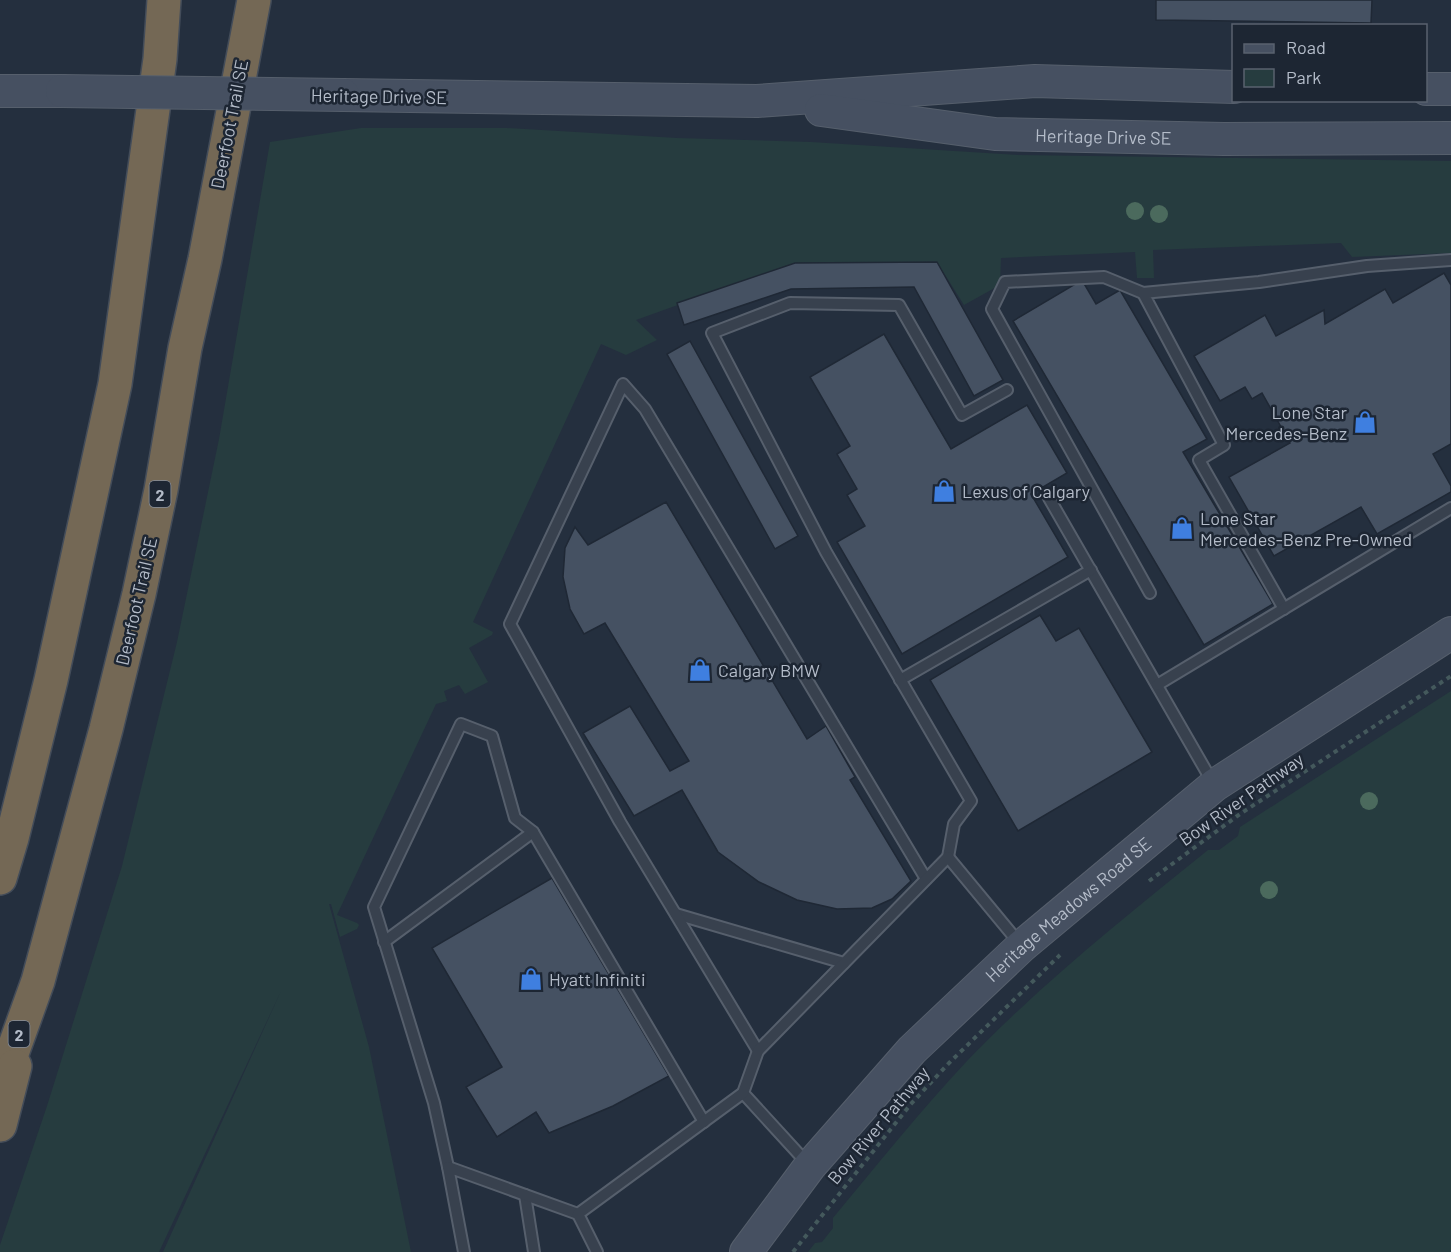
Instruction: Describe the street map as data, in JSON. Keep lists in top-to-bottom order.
{
  "streets": {
    "highway": ["Deerfoot Trail SE", "2"],
    "main road": ["Heritage Drive SE", "Heritage Meadows Road SE"],
    "path": ["Bow River Pathway"]
  },
  "places": {
    "shop": [
      "Lone Star Mercedes-Benz",
      "Lexus of Calgary",
      "Lone Star Mercedes-Benz Pre-Owned",
      "Calgary BMW",
      "Hyatt Infiniti"
    ]
  },
  "legend": ["Road", "Park"]
}
